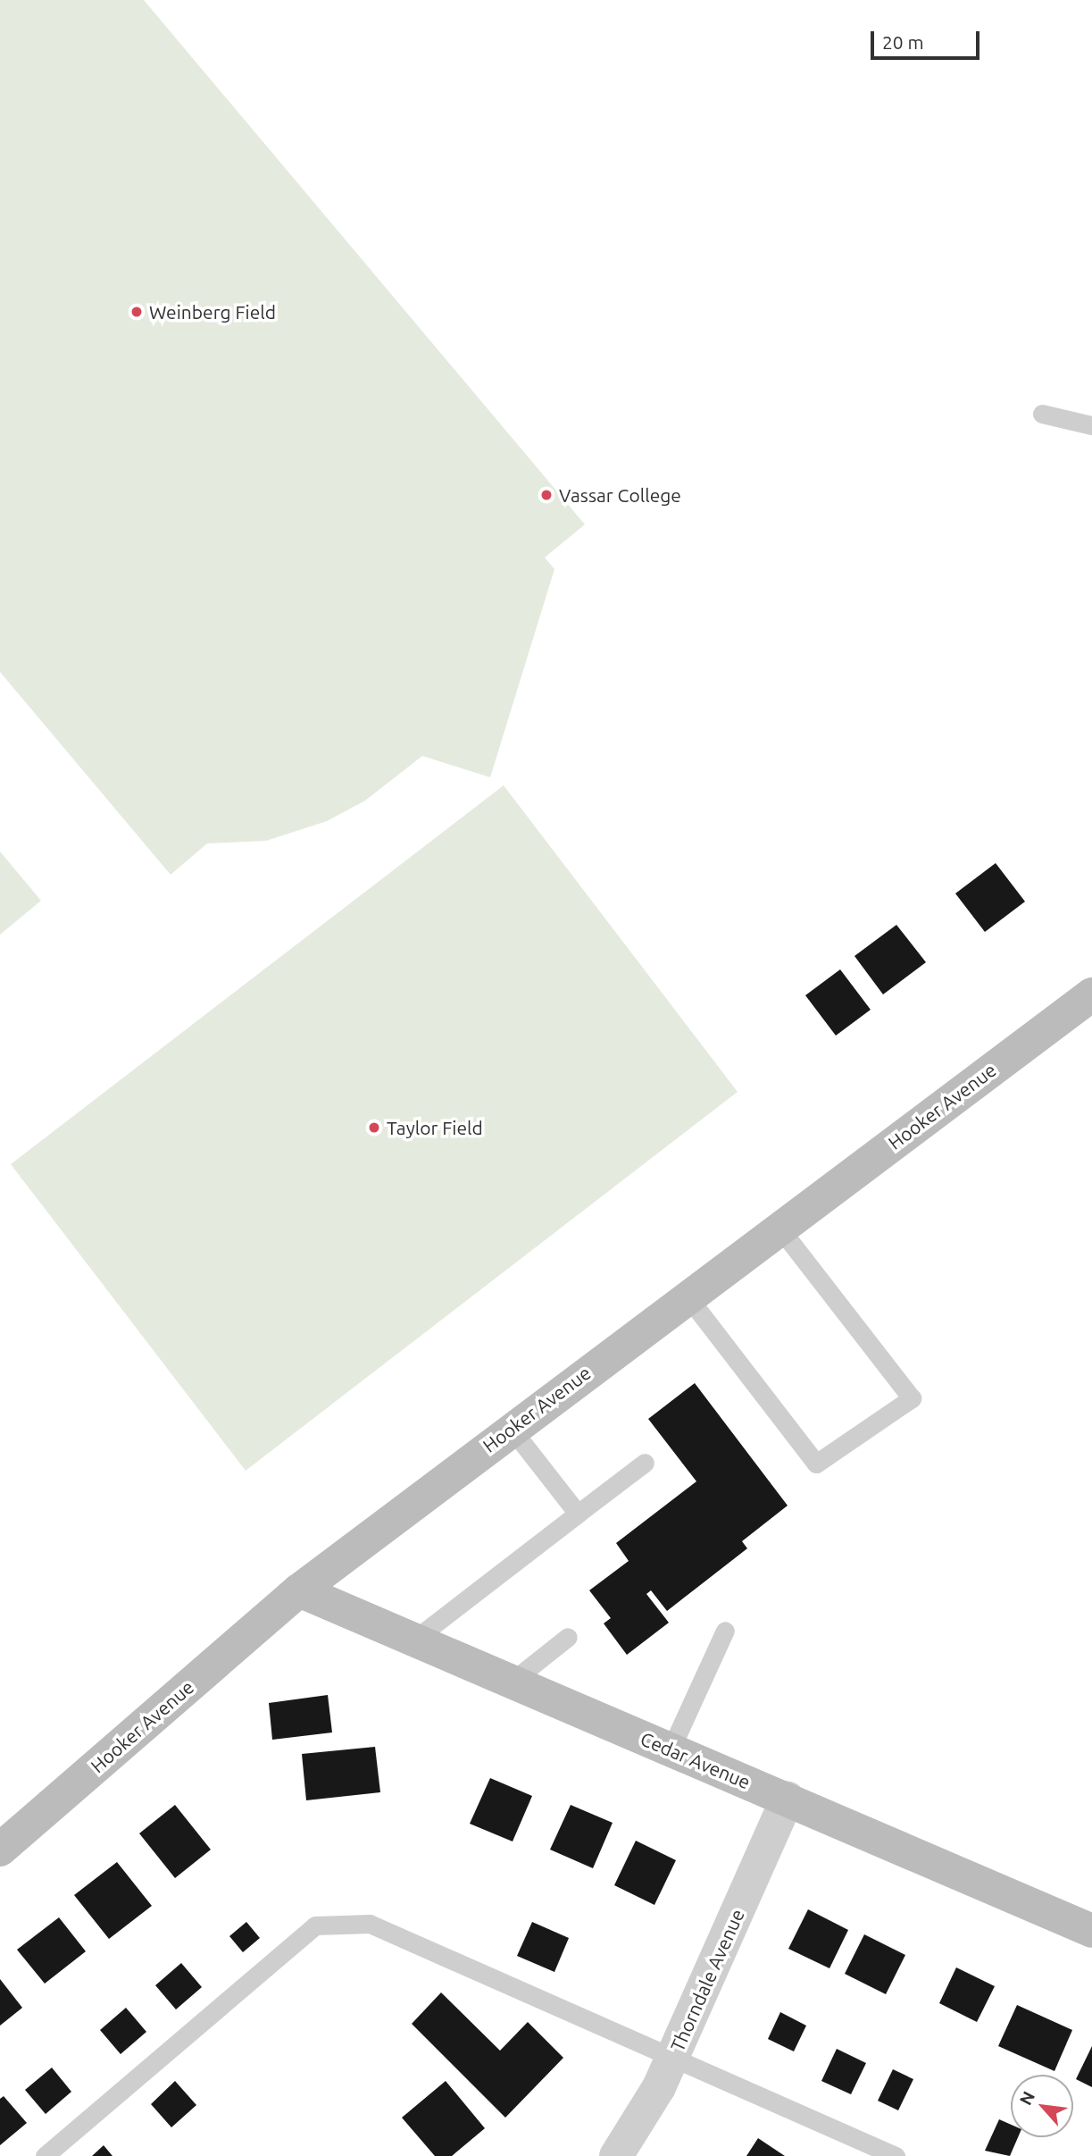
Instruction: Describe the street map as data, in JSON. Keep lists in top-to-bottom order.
{
  "streets": {
    "street": ["Hooker Avenue", "Cedar Avenue", "Thorndale Avenue"]
  },
  "crossings": [
    ["Hooker Avenue", "Cedar Avenue"],
    ["Cedar Avenue", "Thorndale Avenue"]
  ],
  "places": ["Weinberg Field", "Vassar College", "Taylor Field"],
  "scale_bar": "20 m",
  "north": "top left"
}
